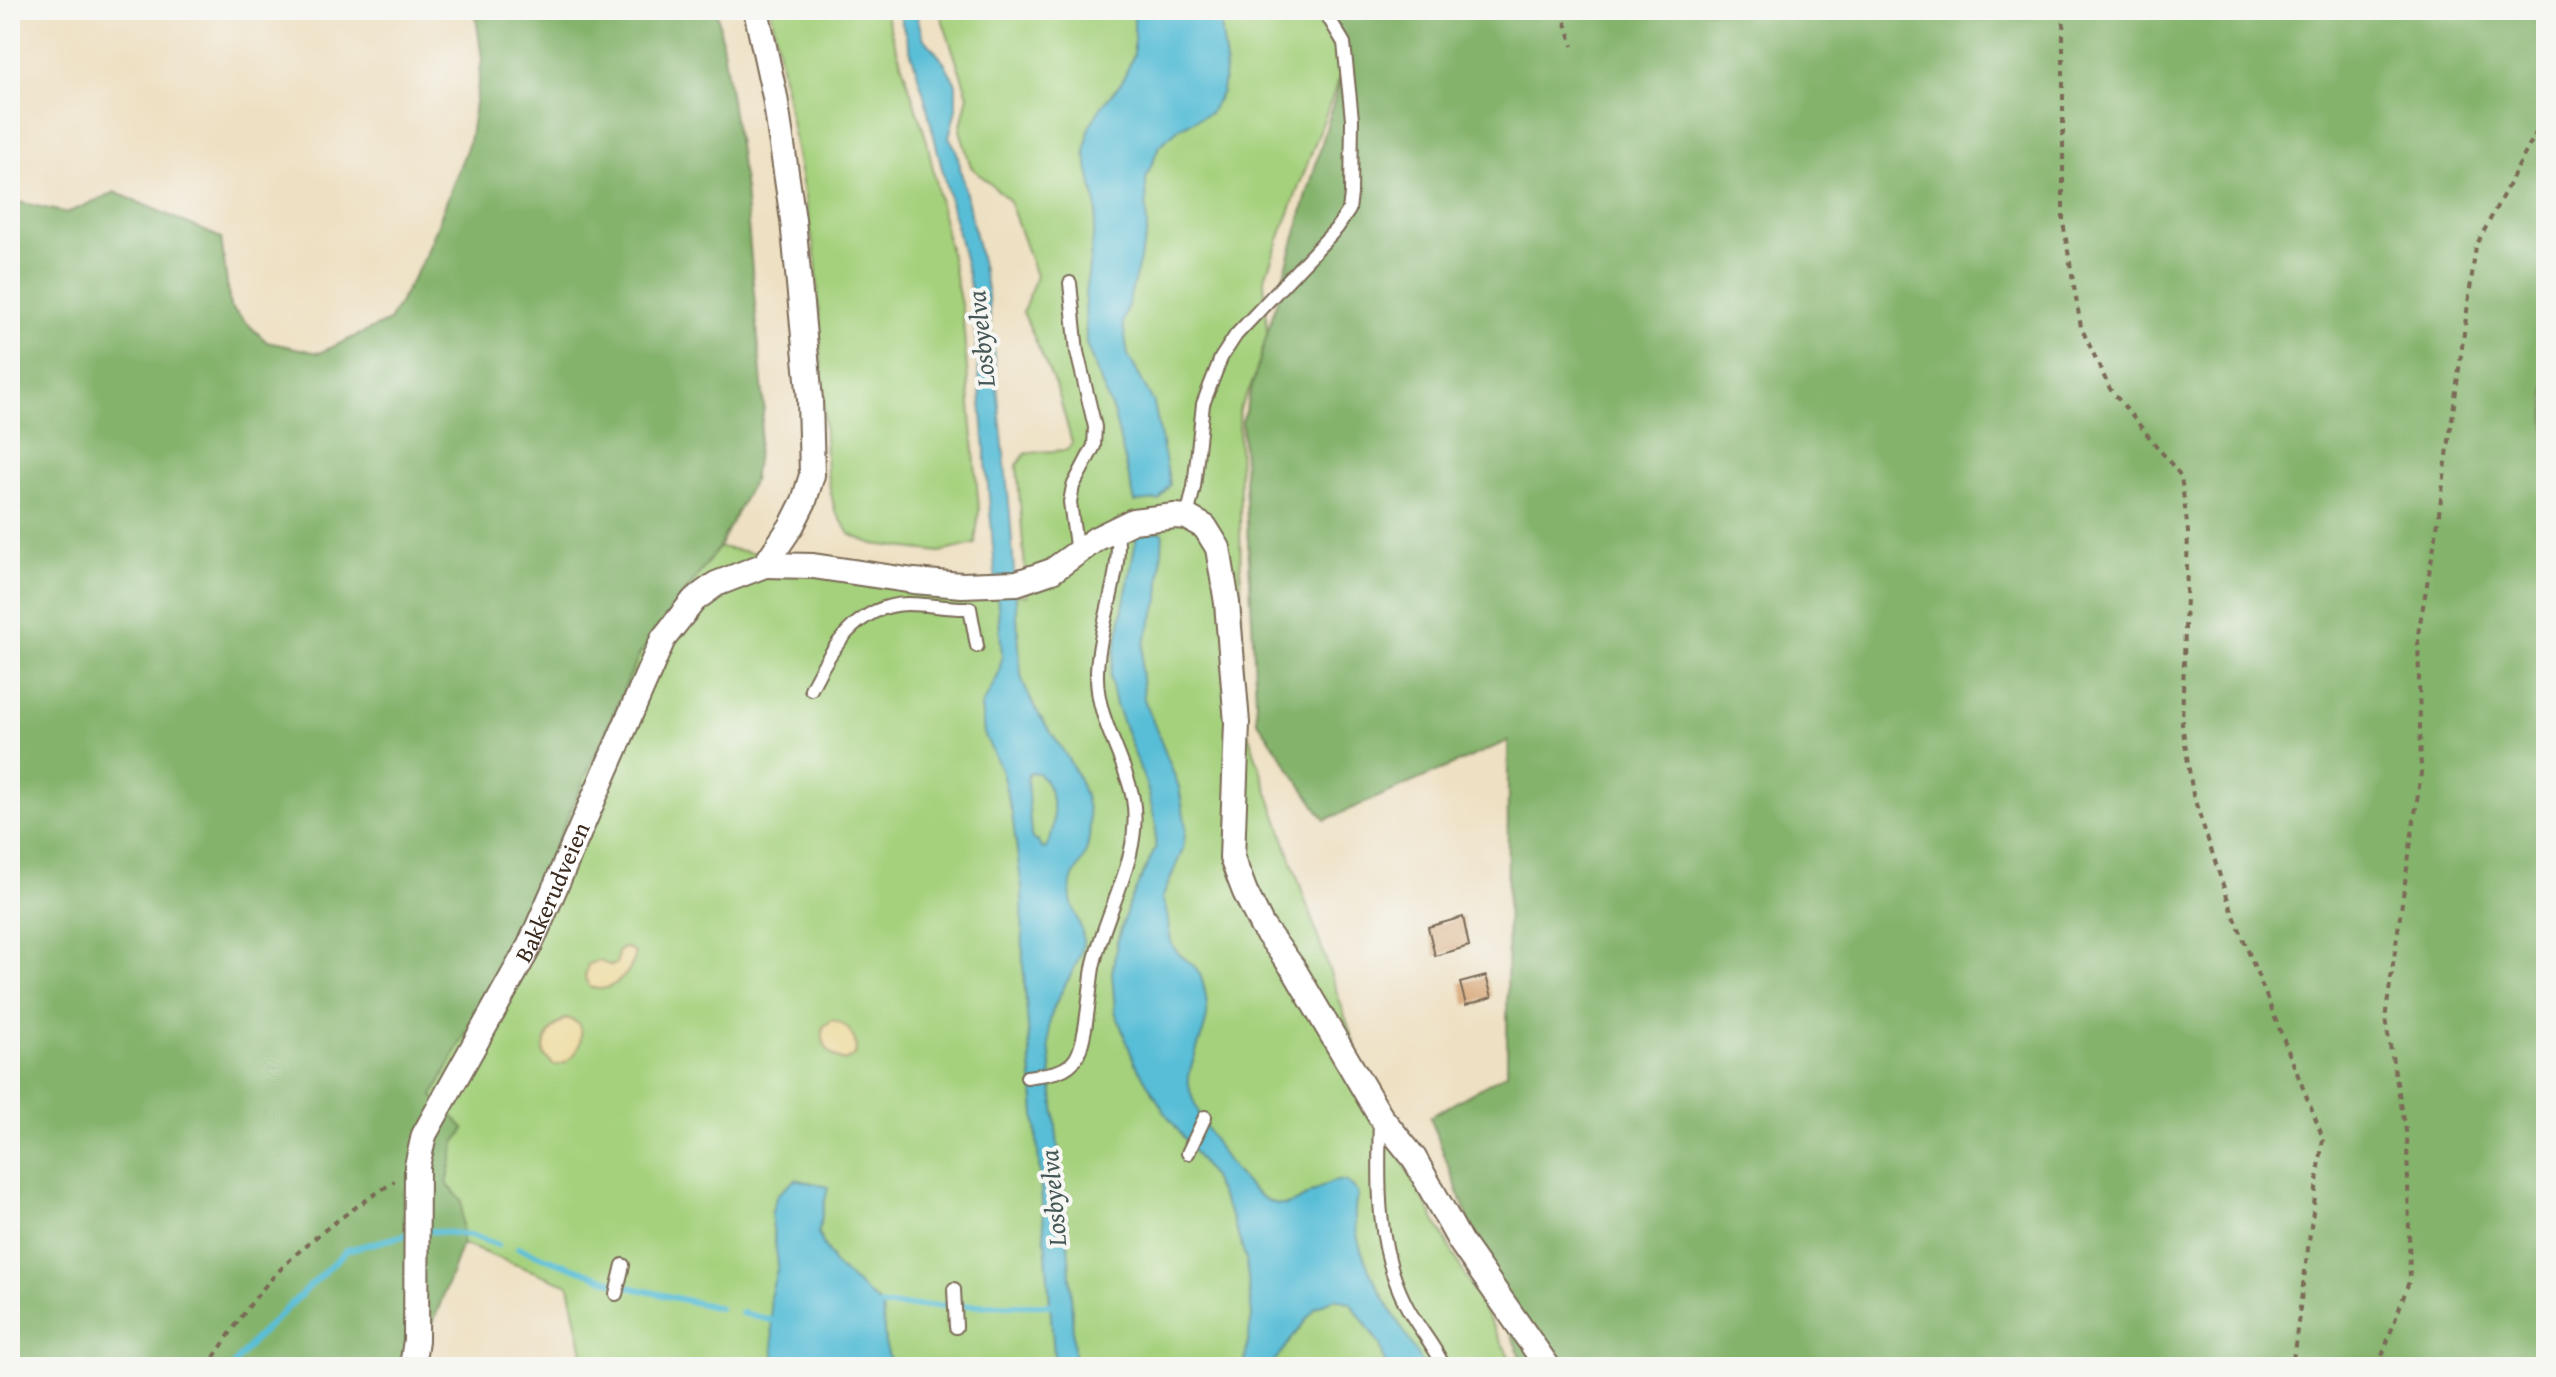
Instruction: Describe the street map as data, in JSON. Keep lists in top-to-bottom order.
{
  "streets": {
    "street": ["Bakkerudveien"]
  },
  "water": ["Losbyelva"]
}
